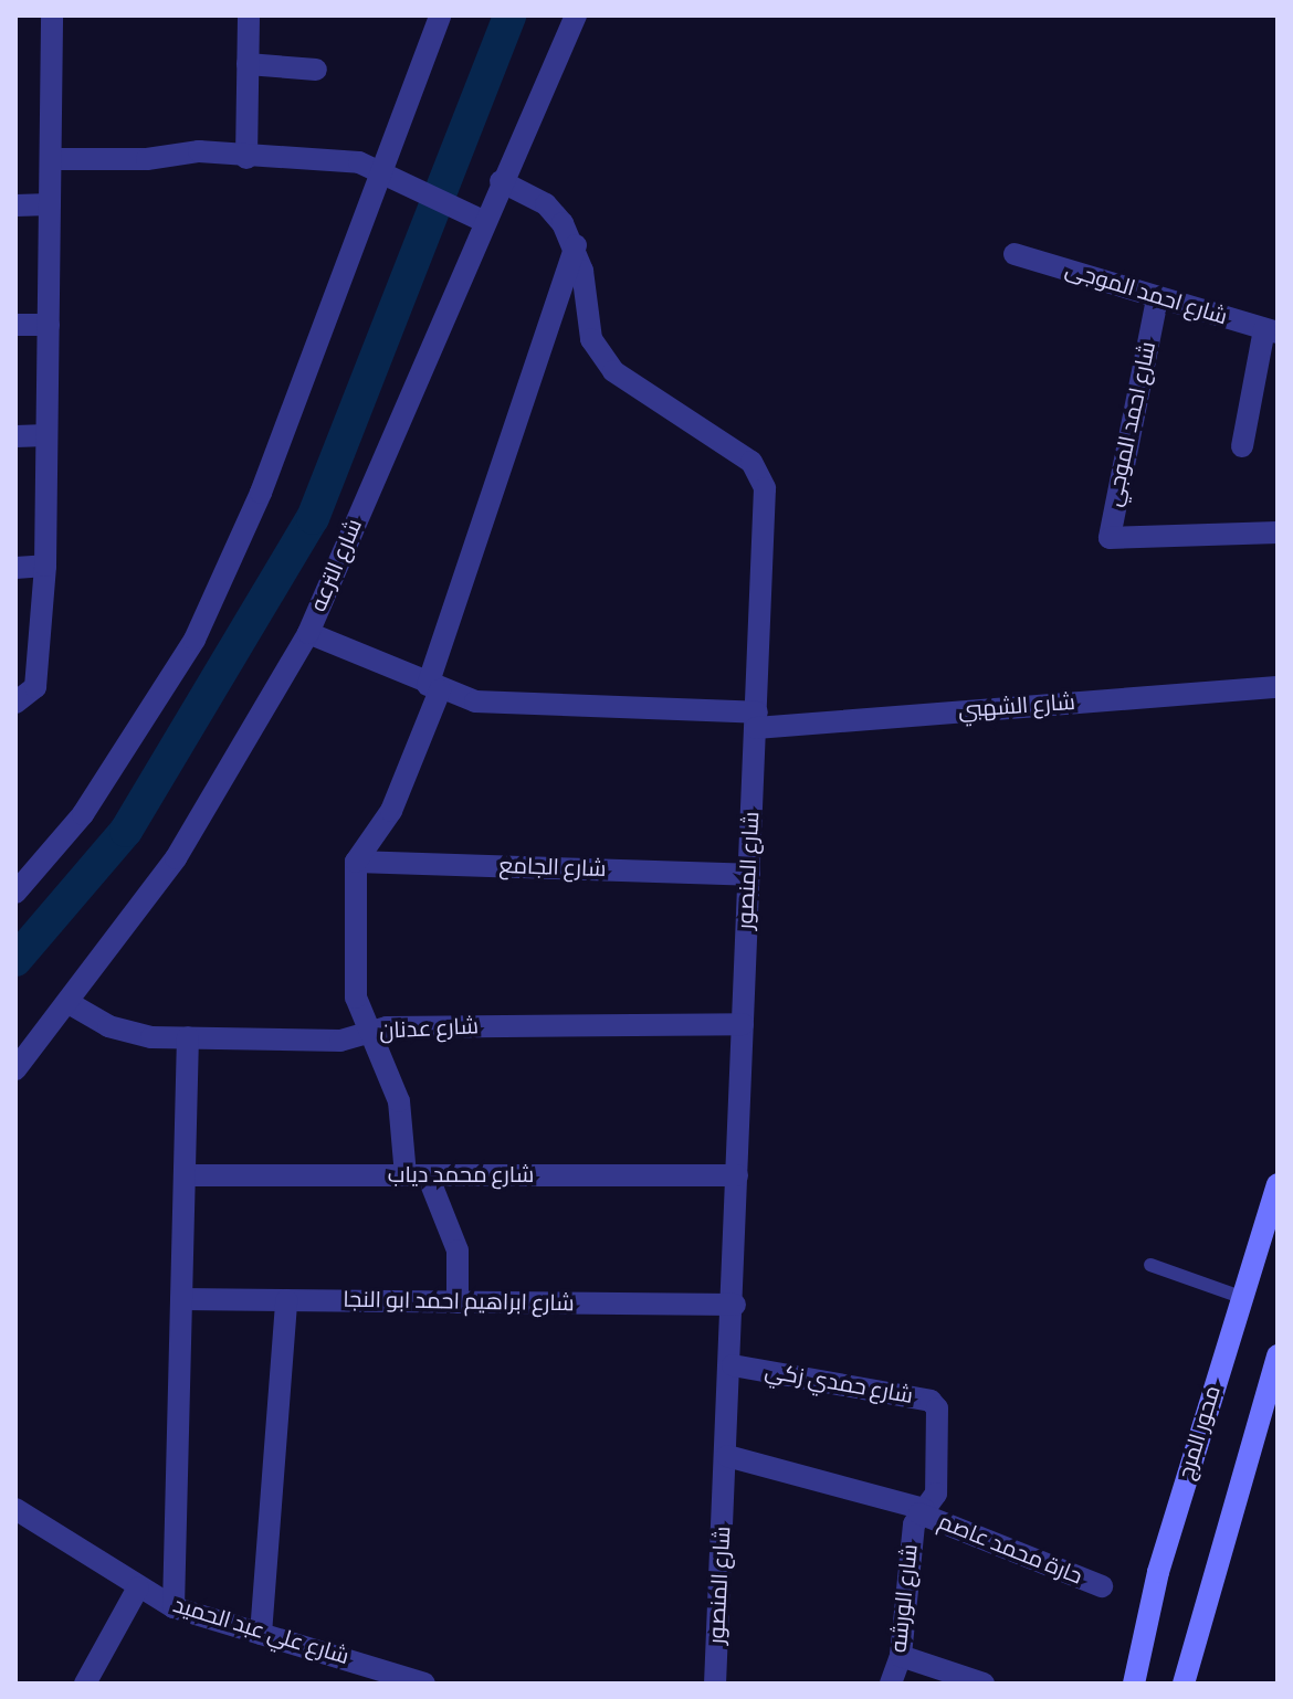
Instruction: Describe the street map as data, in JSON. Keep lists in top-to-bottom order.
{
  "streets": {
    "main road": ["محور المرج"],
    "street": [
      "شارع احمد الموجى",
      "شارع احمد الموجي",
      "شارع الترعه",
      "شارع الشهبي",
      "شارع الجامع",
      "شارع المنصور",
      "شارع عدنان",
      "شارع محمد دياب",
      "شارع ابراهيم احمد ابو النجا",
      "شارع حمدي زكي",
      "حارة محمد عاصم",
      "شارع الورشه",
      "شارع علي عبد الحميد"
    ]
  },
  "crossings": [
    ["شارع احمد الموجى", "شارع احمد الموجي"],
    ["شارع الترعه", "شارع الشهبي"],
    ["شارع الترعه", "شارع المنصور"],
    ["شارع الترعه", "شارع عدنان"],
    ["شارع الشهبي", "شارع المنصور"],
    ["شارع الجامع", "شارع المنصور"],
    ["شارع المنصور", "شارع عدنان"],
    ["شارع المنصور", "شارع محمد دياب"],
    ["شارع المنصور", "شارع ابراهيم احمد ابو النجا"],
    ["شارع المنصور", "شارع حمدي زكي"],
    ["شارع المنصور", "حارة محمد عاصم"],
    ["شارع حمدي زكي", "شارع الورشه"],
    ["حارة محمد عاصم", "شارع الورشه"]
  ]
}
